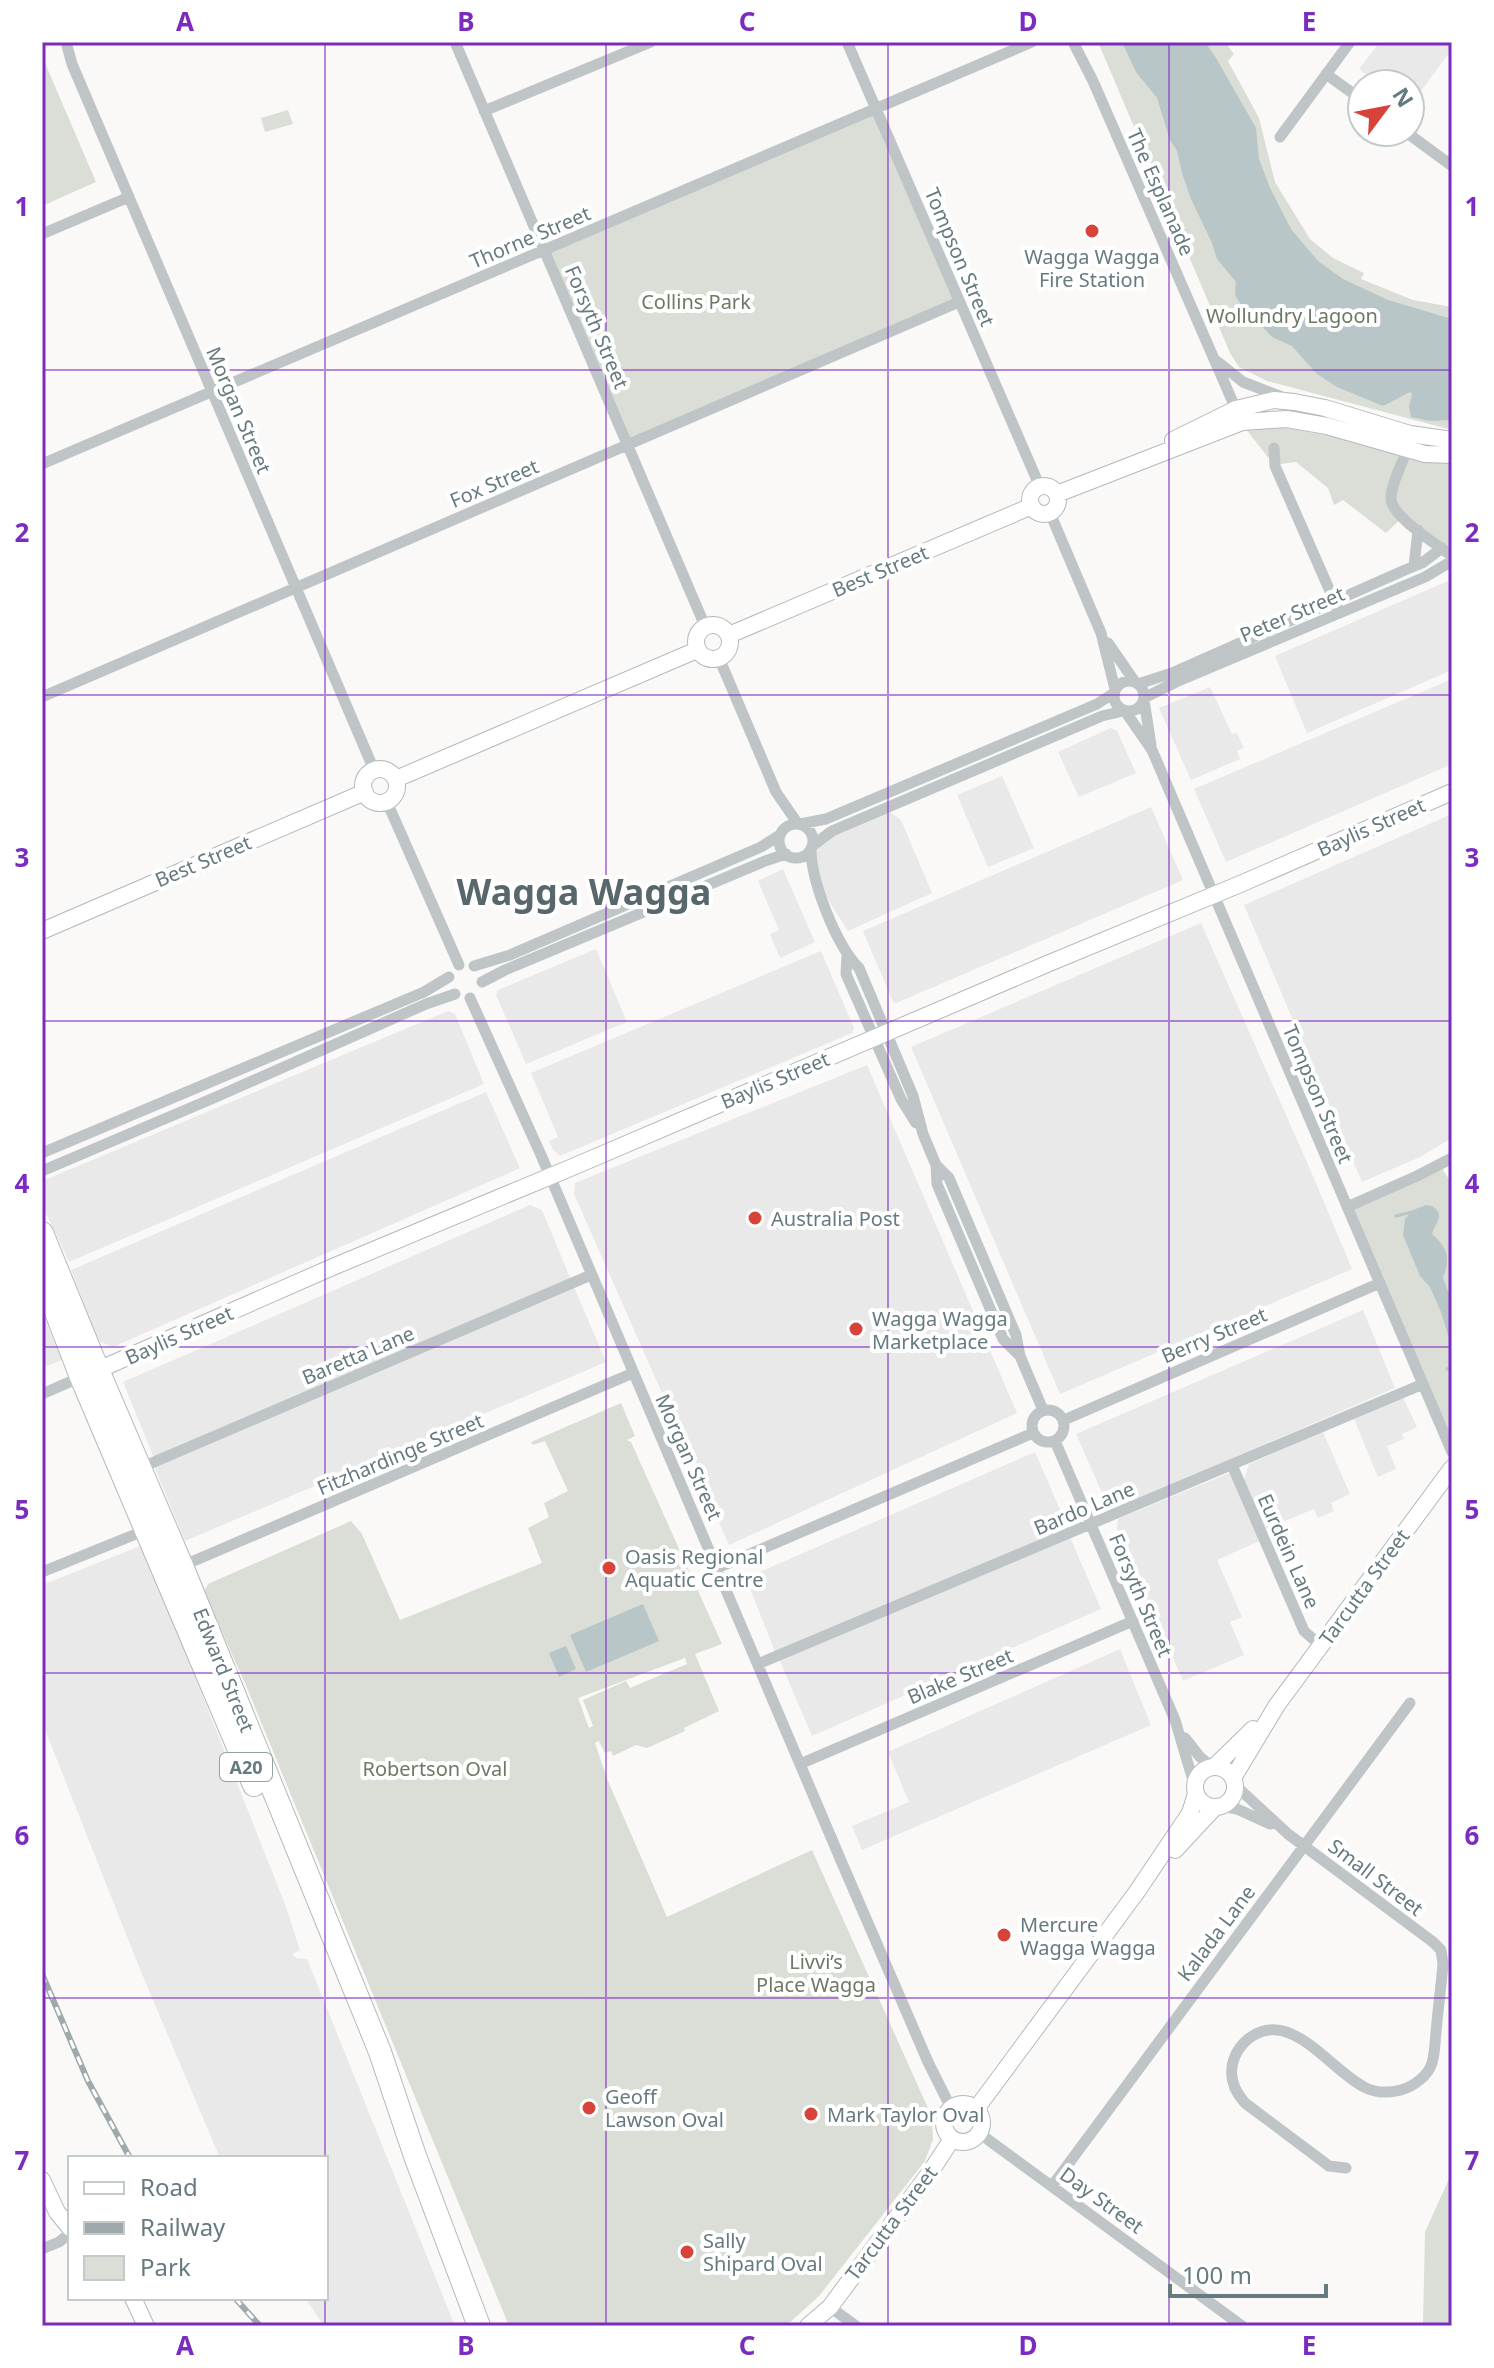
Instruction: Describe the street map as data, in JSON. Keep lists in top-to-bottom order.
{
  "streets": {
    "highway": ["Edward Street", "A20"],
    "street": [
      "The Esplanade",
      "Thorne Street",
      "Tompson Street",
      "Forsyth Street",
      "Morgan Street",
      "Fox Street",
      "Best Street",
      "Peter Street",
      "Baylis Street",
      "Berry Street",
      "Baretta Lane",
      "Fitzhardinge Street",
      "Bardo Lane",
      "Eurdein Lane",
      "Tarcutta Street",
      "Blake Street",
      "Small Street",
      "Kalada Lane",
      "Day Street"
    ]
  },
  "crossings": [
    ["Thorne Street", "Tompson Street"],
    ["Thorne Street", "Forsyth Street"],
    ["Thorne Street", "Morgan Street"],
    ["Tompson Street", "Fox Street"],
    ["Tompson Street", "Best Street"],
    ["Tompson Street", "Peter Street"],
    ["Tompson Street", "Baylis Street"],
    ["Tompson Street", "Berry Street"],
    ["Tompson Street", "Bardo Lane"],
    ["Forsyth Street", "Fox Street"],
    ["Forsyth Street", "Best Street"],
    ["Forsyth Street", "Berry Street"],
    ["Forsyth Street", "Bardo Lane"],
    ["Forsyth Street", "Tarcutta Street"],
    ["Forsyth Street", "Blake Street"],
    ["Forsyth Street", "Small Street"],
    ["Morgan Street", "Fox Street"],
    ["Morgan Street", "Best Street"],
    ["Morgan Street", "Baylis Street"],
    ["Morgan Street", "Baretta Lane"],
    ["Morgan Street", "Fitzhardinge Street"],
    ["Morgan Street", "Bardo Lane"],
    ["Morgan Street", "Tarcutta Street"],
    ["Morgan Street", "Blake Street"],
    ["Morgan Street", "Day Street"],
    ["Baylis Street", "Edward Street"],
    ["Baretta Lane", "Edward Street"],
    ["Fitzhardinge Street", "Edward Street"],
    ["Bardo Lane", "Eurdein Lane"],
    ["Eurdein Lane", "Tarcutta Street"],
    ["Tarcutta Street", "Small Street"],
    ["Tarcutta Street", "Day Street"],
    ["Small Street", "Kalada Lane"],
    ["Kalada Lane", "Day Street"]
  ],
  "districts": ["Wagga Wagga"],
  "parks": [
    "Collins Park",
    "Wollundry Lagoon",
    "Robertson Oval",
    "Livvi’s Place Wagga"
  ],
  "places": [
    "Wagga Wagga Fire Station",
    "Australia Post",
    "Wagga Wagga Marketplace",
    "Oasis Regional Aquatic Centre",
    "Mercure Wagga Wagga",
    "Geoff Lawson Oval",
    "Mark Taylor Oval",
    "Sally Shipard Oval"
  ],
  "legend": ["Road", "Railway", "Park"],
  "scale_bar": "100 m",
  "north": "top right",
  "grid": {
    "columns": [
      "A",
      "B",
      "C",
      "D",
      "E"
    ],
    "rows": [
      "1",
      "2",
      "3",
      "4",
      "5",
      "6",
      "7"
    ]
  }
}
